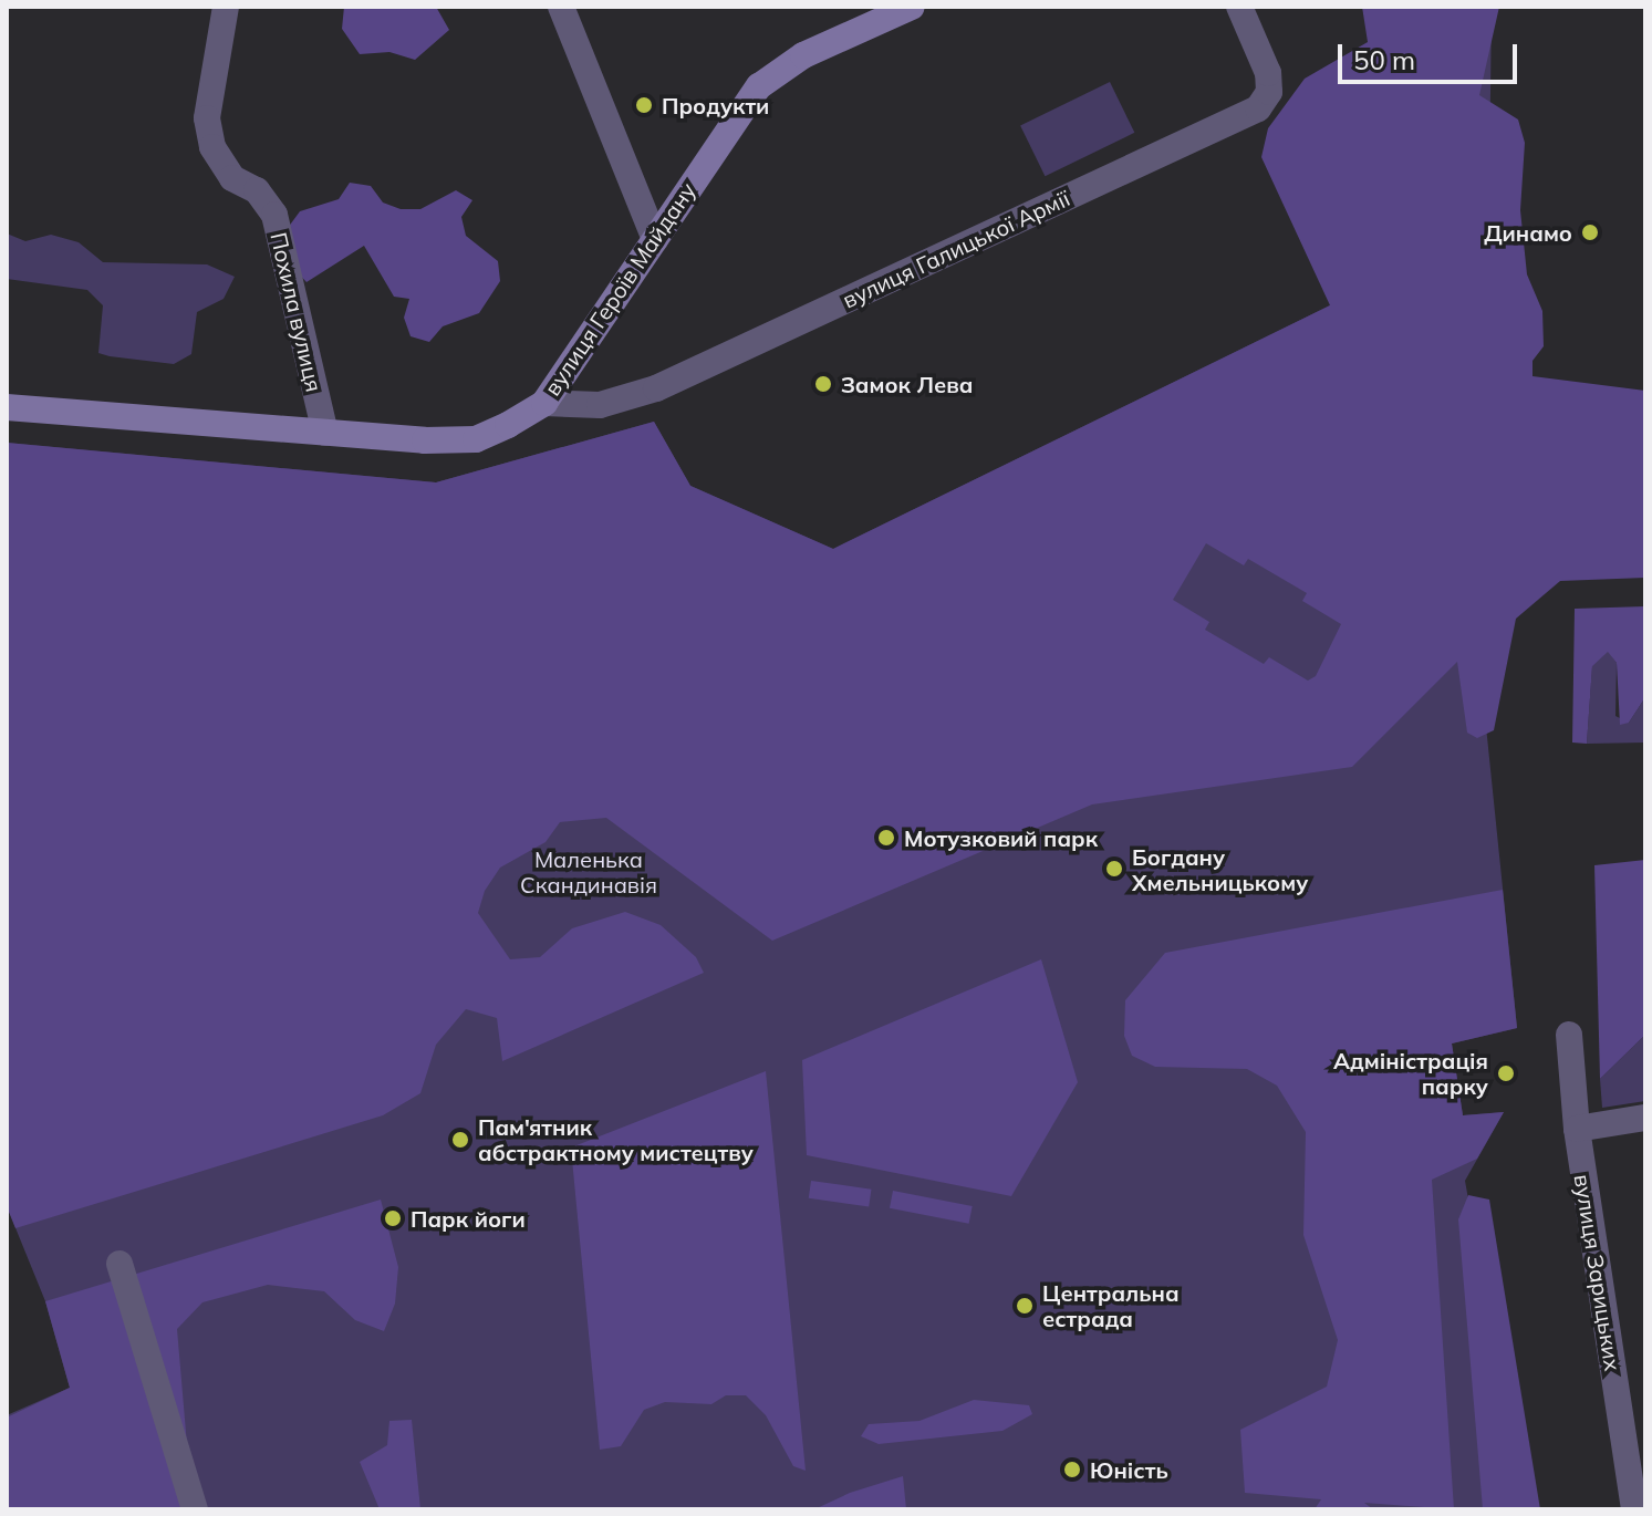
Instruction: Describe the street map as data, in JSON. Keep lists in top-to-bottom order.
{
  "streets": {
    "main road": ["вулиця Героїв Майдану"],
    "street": ["вулиця Галицької Армії", "Похила вулиця", "вулиця Зарицьких"]
  },
  "crossings": [
    ["вулиця Галицької Армії", "вулиця Героїв Майдану"],
    ["вулиця Героїв Майдану", "Похила вулиця"]
  ],
  "parks": ["Маленька Скандинавія"],
  "places": [
    "Продукти",
    "Динамо",
    "Замок Лева",
    "Мотузковий парк",
    "Богдану Хмельницькому",
    "Адміністрація парку",
    "Пам'ятник абстрактному мистецтву",
    "Парк йоги",
    "Центральна естрада",
    "Юність"
  ],
  "scale_bar": "50 m"
}
